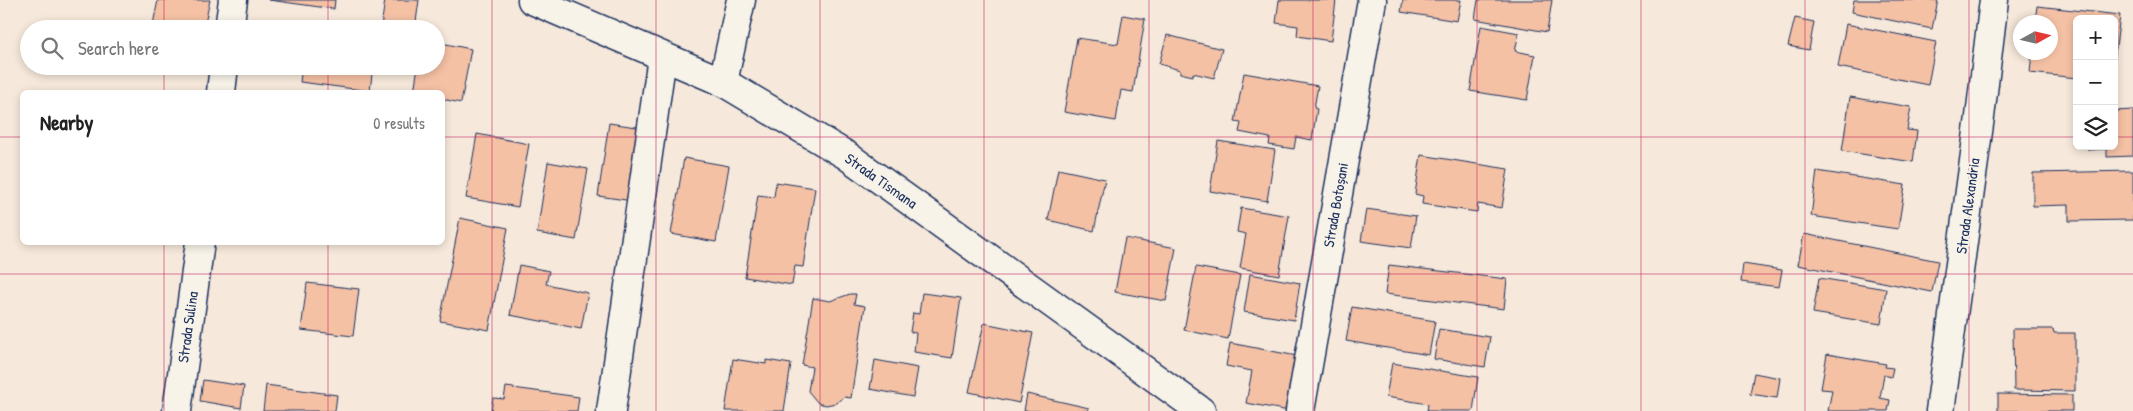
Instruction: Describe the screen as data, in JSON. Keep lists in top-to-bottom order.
{
  "streets": {
    "street": [
      "Strada Tismana",
      "Strada Botoșani",
      "Strada Alexandria",
      "Strada Sulina"
    ]
  },
  "north": "right",
  "page": {
    "map_buttons": ["+", "−"],
    "search": "Search here",
    "heading": ["Nearby", "0 results"]
  }
}
